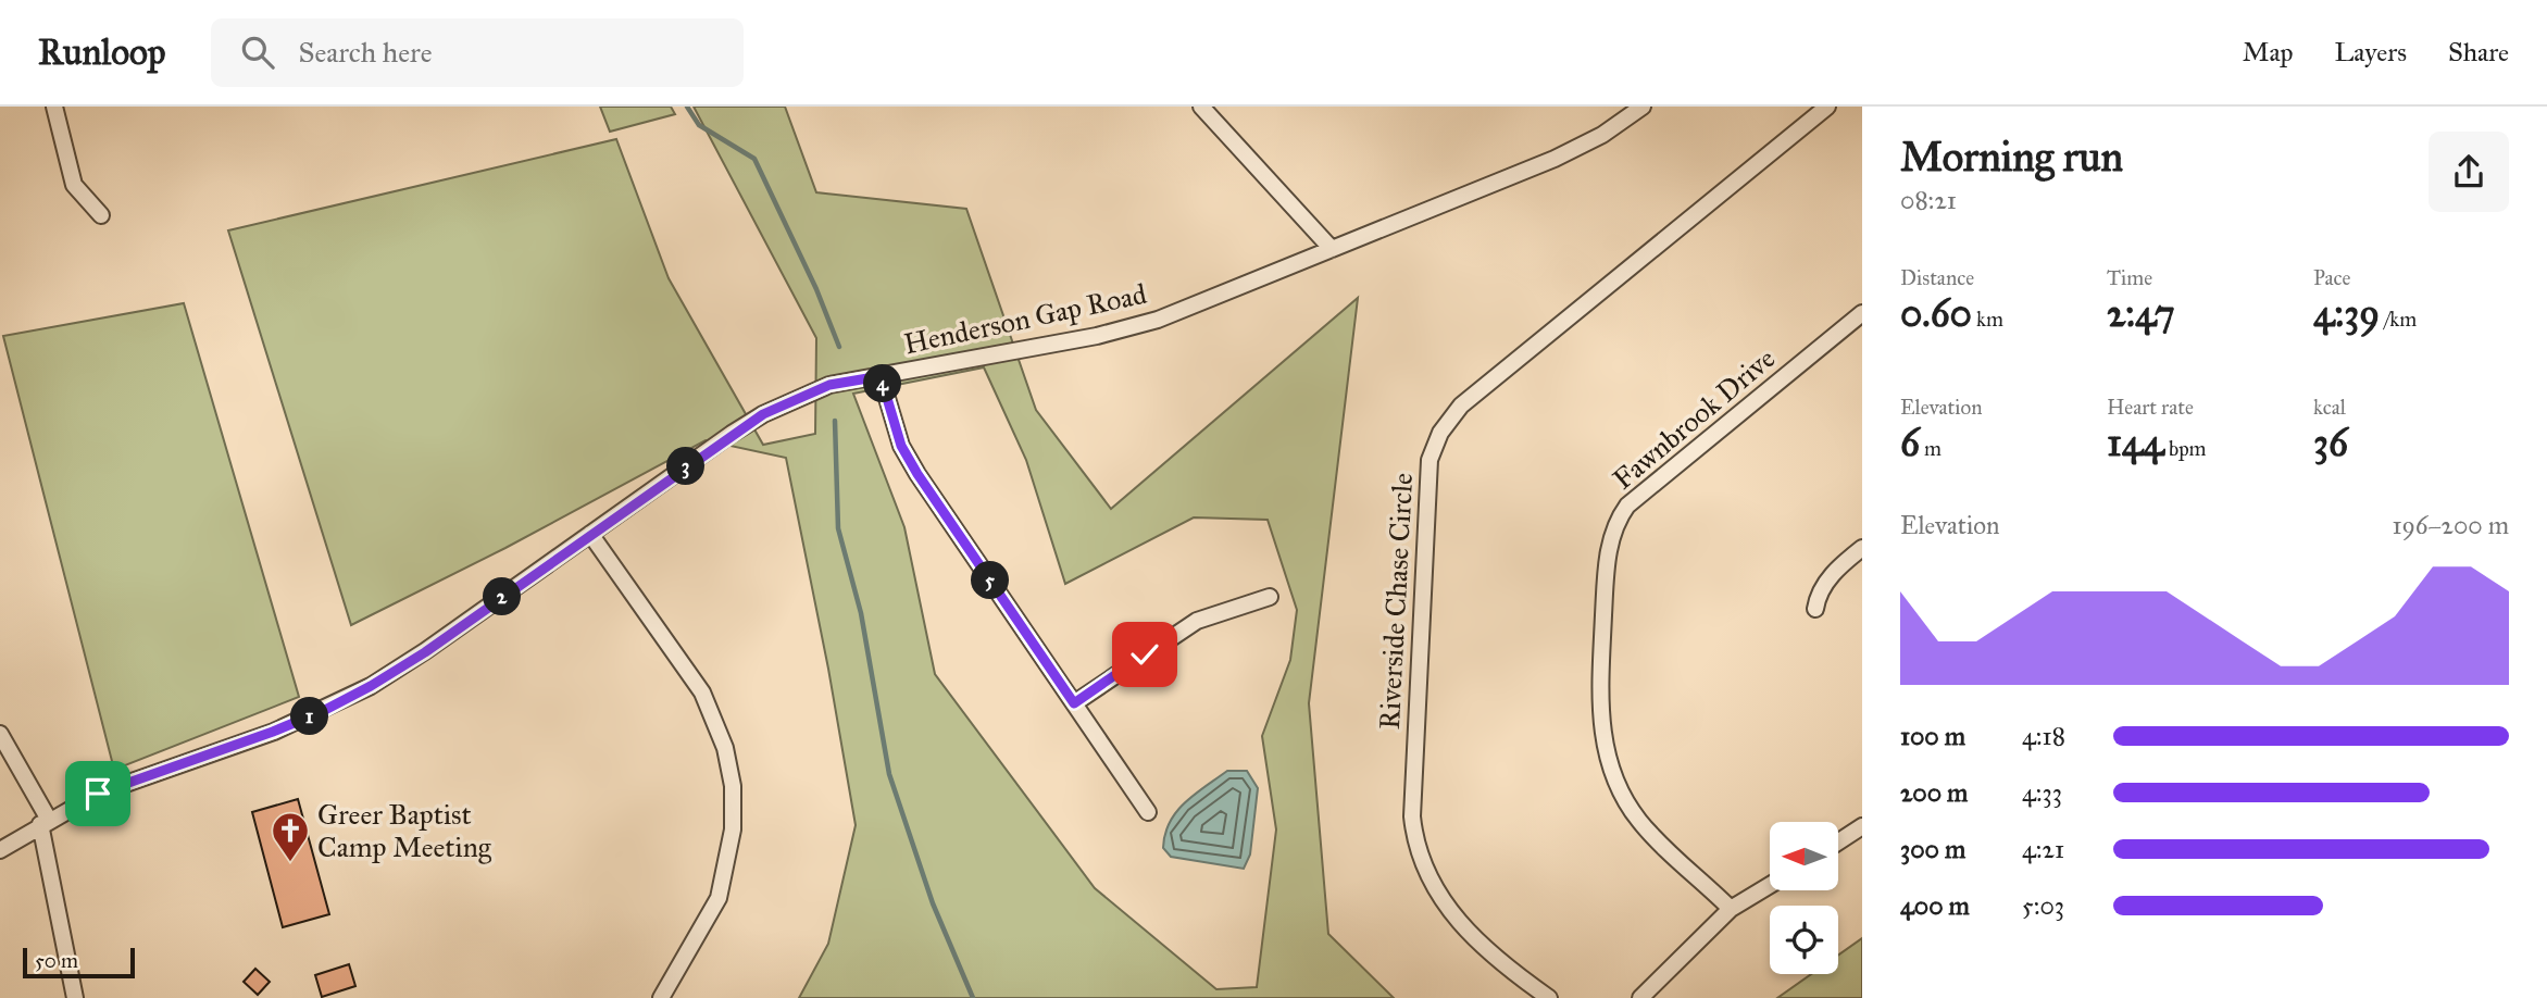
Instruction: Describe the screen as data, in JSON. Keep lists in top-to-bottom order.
{
  "streets": {
    "street": ["Henderson Gap Road", "Fawnbrook Drive", "Riverside Chase Circle"]
  },
  "places": {
    "church": ["Greer Baptist Camp Meeting"]
  },
  "scale_bar": "50 m",
  "north": "left",
  "page": {
    "header": "Runloop",
    "search": "Search here",
    "nav": ["Map", "Layers", "Share"],
    "heading": ["Morning run", "08:21"],
    "stats": [
      ["Distance", "0.60 km"],
      ["Time", "2:47"],
      ["Pace", "4:39 /km"],
      ["Elevation", "6 m"],
      ["Heart rate", "144 bpm"],
      ["kcal", "36"]
    ],
    "pins": [
      "4",
      "3",
      "5",
      "2",
      "1"
    ],
    "chart": ["Elevation", "196–200 m"],
    "list": [
      {
        "name": "100 m",
        "note": "4:18"
      },
      {
        "name": "200 m",
        "note": "4:33"
      },
      {
        "name": "300 m",
        "note": "4:21"
      },
      {
        "name": "400 m",
        "note": "5:03"
      }
    ],
    "scale": "50 m"
  }
}
